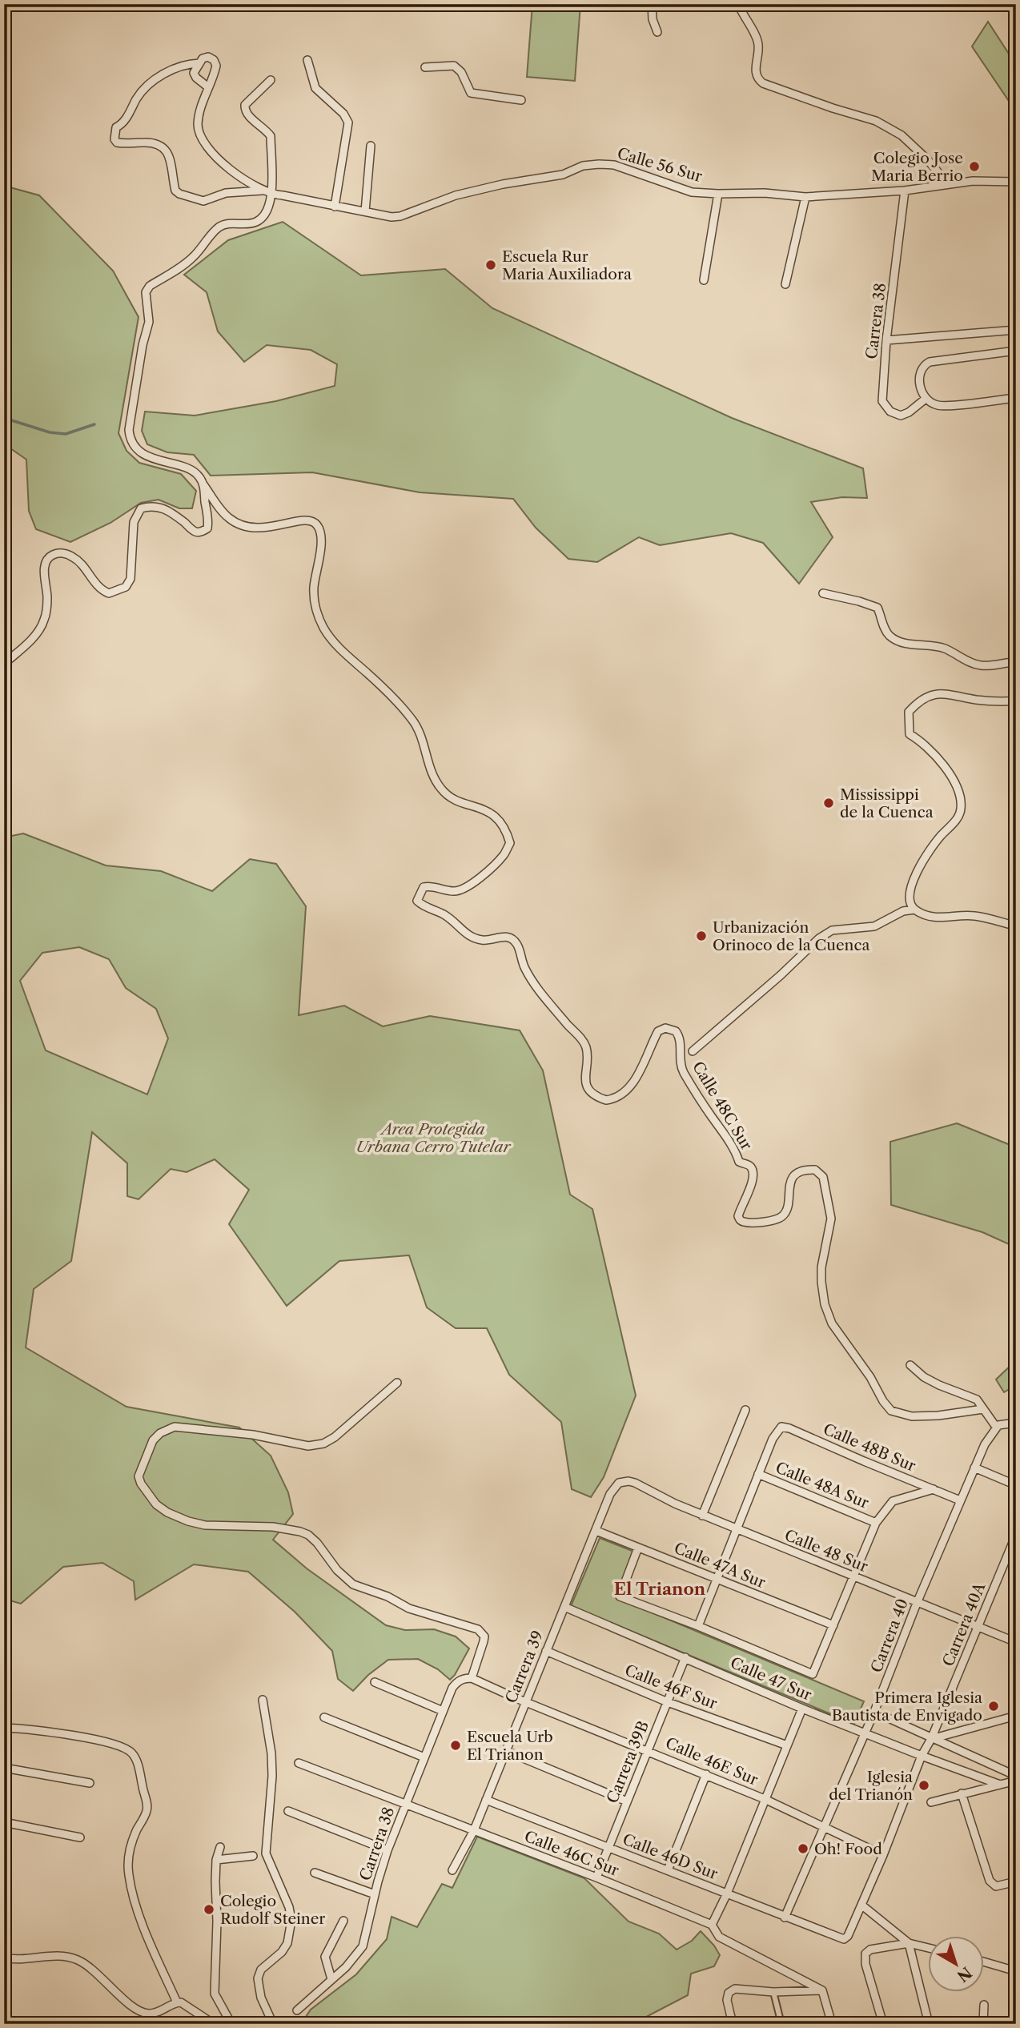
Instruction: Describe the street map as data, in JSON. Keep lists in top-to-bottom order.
{
  "streets": {
    "street": [
      "Calle 56 Sur",
      "Carrera 38",
      "Calle 48C Sur",
      "Calle 48B Sur",
      "Calle 48A Sur",
      "Calle 48 Sur",
      "Calle 47A Sur",
      "Carrera 40A",
      "Carrera 40",
      "Carrera 39",
      "Calle 47 Sur",
      "Calle 46F Sur",
      "Calle 46E Sur",
      "Carrera 39B",
      "Calle 46C Sur",
      "Calle 46D Sur"
    ]
  },
  "crossings": [
    ["Calle 56 Sur", "Carrera 38"],
    ["Carrera 38", "Calle 46C Sur"],
    ["Calle 48B Sur", "Calle 48A Sur"],
    ["Calle 48B Sur", "Carrera 40"],
    ["Calle 48 Sur", "Carrera 40A"],
    ["Calle 48 Sur", "Carrera 40"],
    ["Calle 48 Sur", "Carrera 39"],
    ["Calle 47A Sur", "Carrera 39"],
    ["Calle 47A Sur", "Calle 47 Sur"],
    ["Carrera 40A", "Calle 47 Sur"],
    ["Carrera 40A", "Calle 46E Sur"],
    ["Carrera 40A", "Calle 46D Sur"],
    ["Carrera 40", "Calle 47 Sur"],
    ["Carrera 40", "Calle 46E Sur"],
    ["Carrera 40", "Calle 46D Sur"],
    ["Carrera 39", "Calle 47 Sur"],
    ["Carrera 39", "Calle 46F Sur"],
    ["Carrera 39", "Calle 46E Sur"],
    ["Carrera 39", "Calle 46C Sur"],
    ["Carrera 39", "Calle 46D Sur"],
    ["Calle 47 Sur", "Carrera 39B"],
    ["Calle 46F Sur", "Carrera 39B"],
    ["Calle 46E Sur", "Carrera 39B"],
    ["Carrera 39B", "Calle 46C Sur"],
    ["Carrera 39B", "Calle 46D Sur"]
  ],
  "districts": ["El Trianon"],
  "parks": ["Area Protegida Urbana Cerro Tutelar"],
  "places": [
    "Colegio Jose Maria Berrio",
    "Escuela Rur Maria Auxiliadora",
    "Mississippi de la Cuenca",
    "Urbanización Orinoco de la Cuenca",
    "Primera Iglesia Bautista de Envigado",
    "Escuela Urb El Trianon",
    "Iglesia del Trianón",
    "Oh! Food",
    "Colegio Rudolf Steiner"
  ],
  "north": "bottom right"
}
